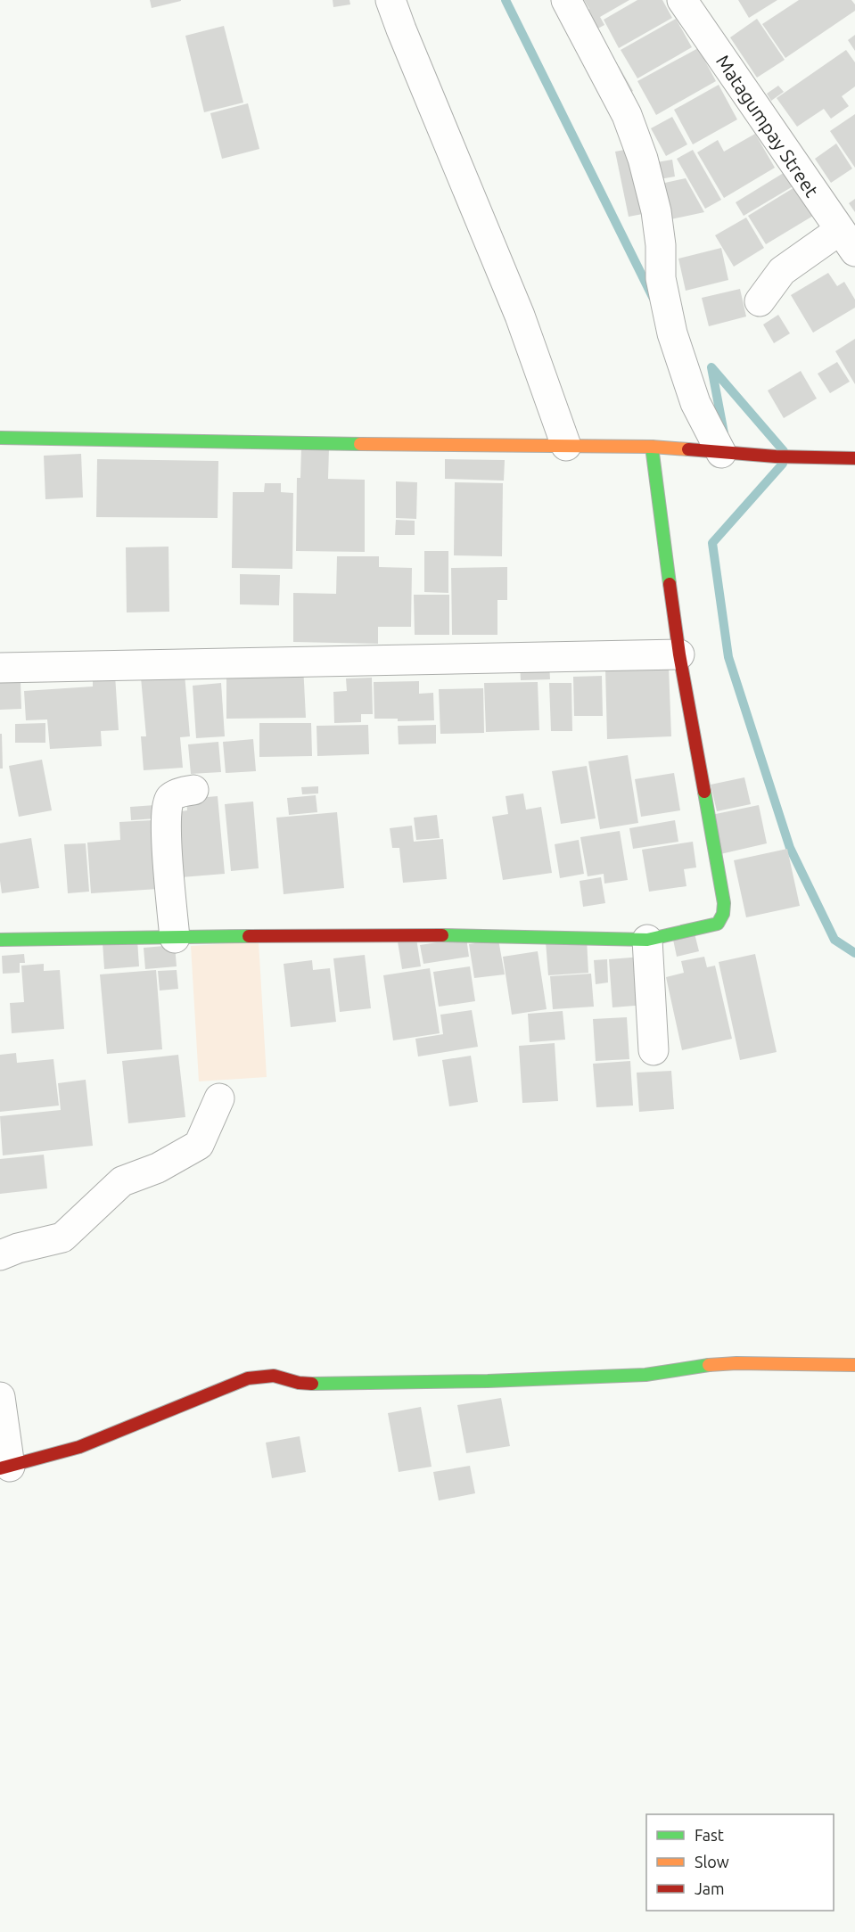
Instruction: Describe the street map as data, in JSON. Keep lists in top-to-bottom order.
{
  "streets": {
    "street": ["Matagumpay Street"]
  },
  "legend": ["Fast", "Slow", "Jam"]
}
